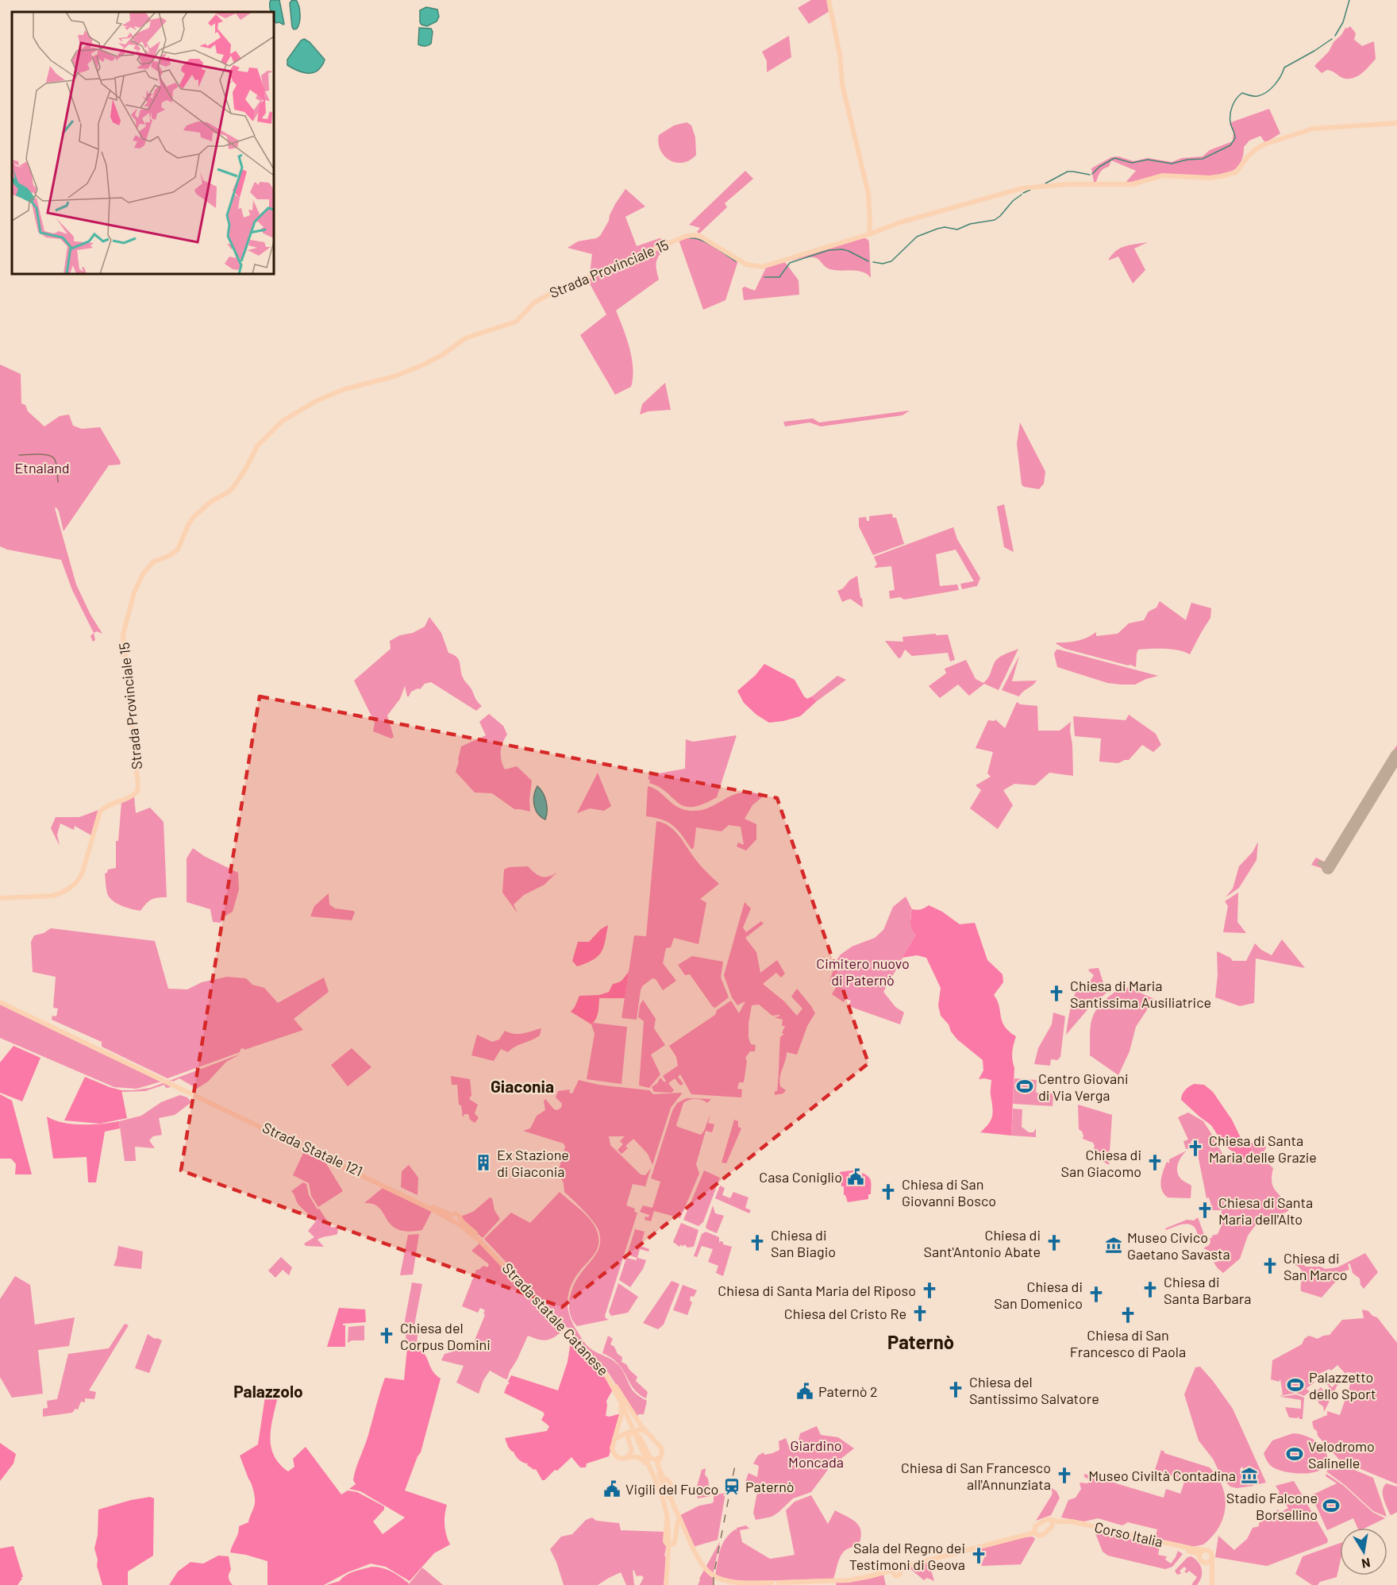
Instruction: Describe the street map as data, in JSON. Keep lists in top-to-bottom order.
{
  "streets": {
    "main road": [
      "Strada Provinciale 15",
      "Strada Statale 121",
      "Strada statale Catanese",
      "Corso Italia"
    ]
  },
  "crossings": [
    ["Strada Statale 121", "Strada statale Catanese"]
  ],
  "districts": ["Giaconia", "Paternò", "Palazzolo"],
  "parks": ["Etnaland", "Cimitero nuovo di Paternò", "Giardino Moncada"],
  "places": {
    "church": [
      "Chiesa di Maria Santissima Ausiliatrice",
      "Chiesa di Santa Maria delle Grazie",
      "Chiesa di San Giacomo",
      "Chiesa di San Giovanni Bosco",
      "Chiesa di Santa Maria dell'Alto",
      "Chiesa di San Biagio",
      "Chiesa di Sant'Antonio Abate",
      "Chiesa di San Marco",
      "Chiesa di Santa Barbara",
      "Chiesa di Santa Maria del Riposo",
      "Chiesa di San Domenico",
      "Chiesa del Cristo Re",
      "Chiesa di San Francesco di Paola",
      "Chiesa del Corpus Domini",
      "Chiesa del Santissimo Salvatore",
      "Chiesa di San Francesco all'Annunziata",
      "Sala del Regno dei Testimoni di Geova"
    ],
    "sports": [
      "Centro Giovani di Via Verga",
      "Palazzetto dello Sport",
      "Velodromo Salinelle",
      "Stadio Falcone Borsellino"
    ],
    "building": ["Ex Stazione di Giaconia"],
    "public building": ["Casa Coniglio", "Paternò 2", "Vigili del Fuoco"],
    "museum": ["Museo Civico Gaetano Savasta", "Museo Civiltà Contadina"],
    "station": ["Paternò"]
  },
  "north": "bottom"
}
